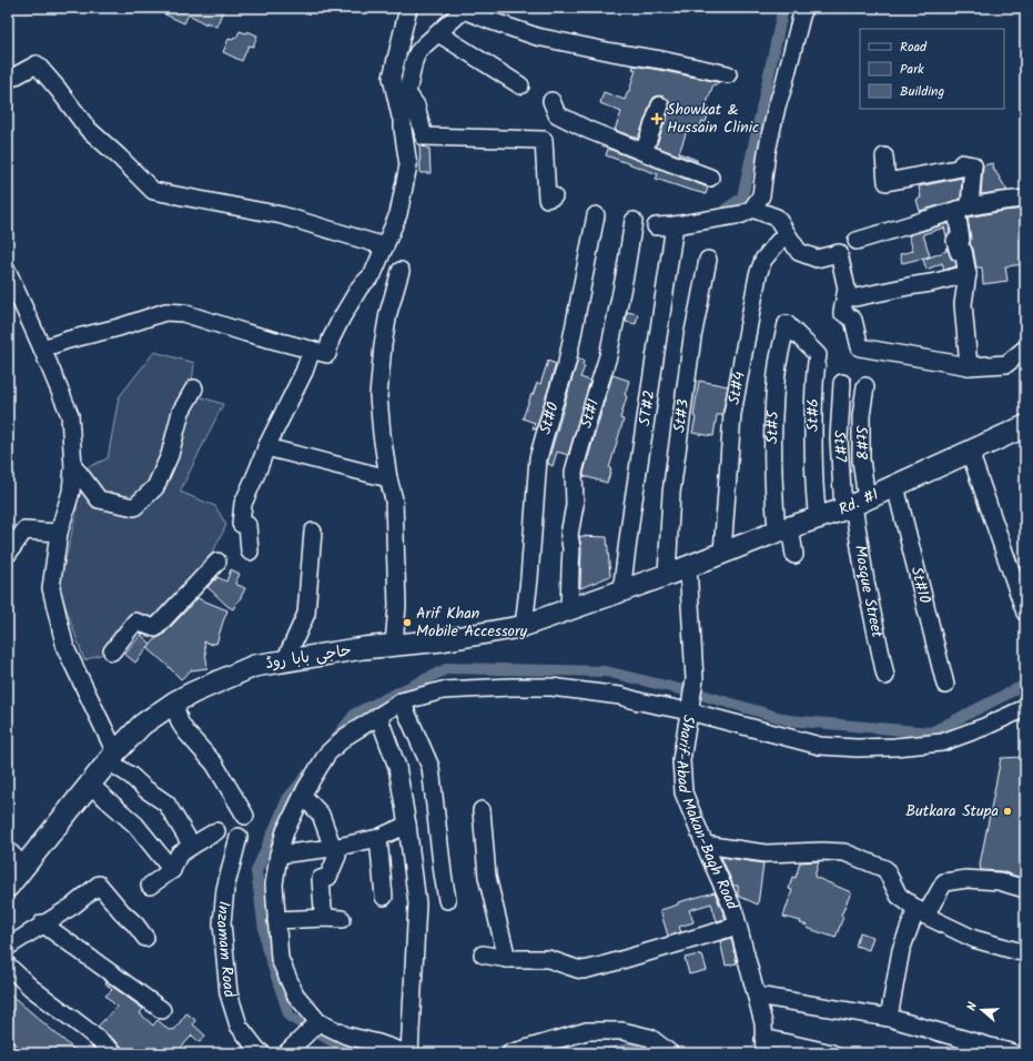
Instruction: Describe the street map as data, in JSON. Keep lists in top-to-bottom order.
{
  "streets": {
    "main road": ["Rd. #1", "حاجی بابا روڈ"],
    "street": [
      "St#4",
      "ST#2",
      "St#1",
      "St#6",
      "St#3",
      "St#0",
      "St#5",
      "St#8",
      "St#7",
      "St#10",
      "Mosque Street",
      "Sharif-Abad Makan-Bagh Road",
      "Inzamam Road"
    ]
  },
  "crossings": [
    ["St#4", "Rd. #1"],
    ["ST#2", "حاجی بابا روڈ"],
    ["St#1", "حاجی بابا روڈ"],
    ["St#6", "St#5"],
    ["St#6", "Rd. #1"],
    ["St#3", "حاجی بابا روڈ"],
    ["St#0", "حاجی بابا روڈ"],
    ["St#5", "Rd. #1"],
    ["St#8", "St#7"],
    ["St#8", "Rd. #1"],
    ["St#8", "Mosque Street"],
    ["St#7", "Rd. #1"],
    ["St#7", "Mosque Street"],
    ["Rd. #1", "St#10"],
    ["Rd. #1", "Mosque Street"],
    ["Rd. #1", "حاجی بابا روڈ"],
    ["Rd. #1", "Sharif-Abad Makan-Bagh Road"],
    ["حاجی بابا روڈ", "Sharif-Abad Makan-Bagh Road"]
  ],
  "places": {
    "health": ["Showkat & Hussain Clinic"],
    "other": ["Arif Khan Mobile Accessory", "Butkara Stupa"]
  },
  "legend": ["Road", "Park", "Building"],
  "north": "left"
}
